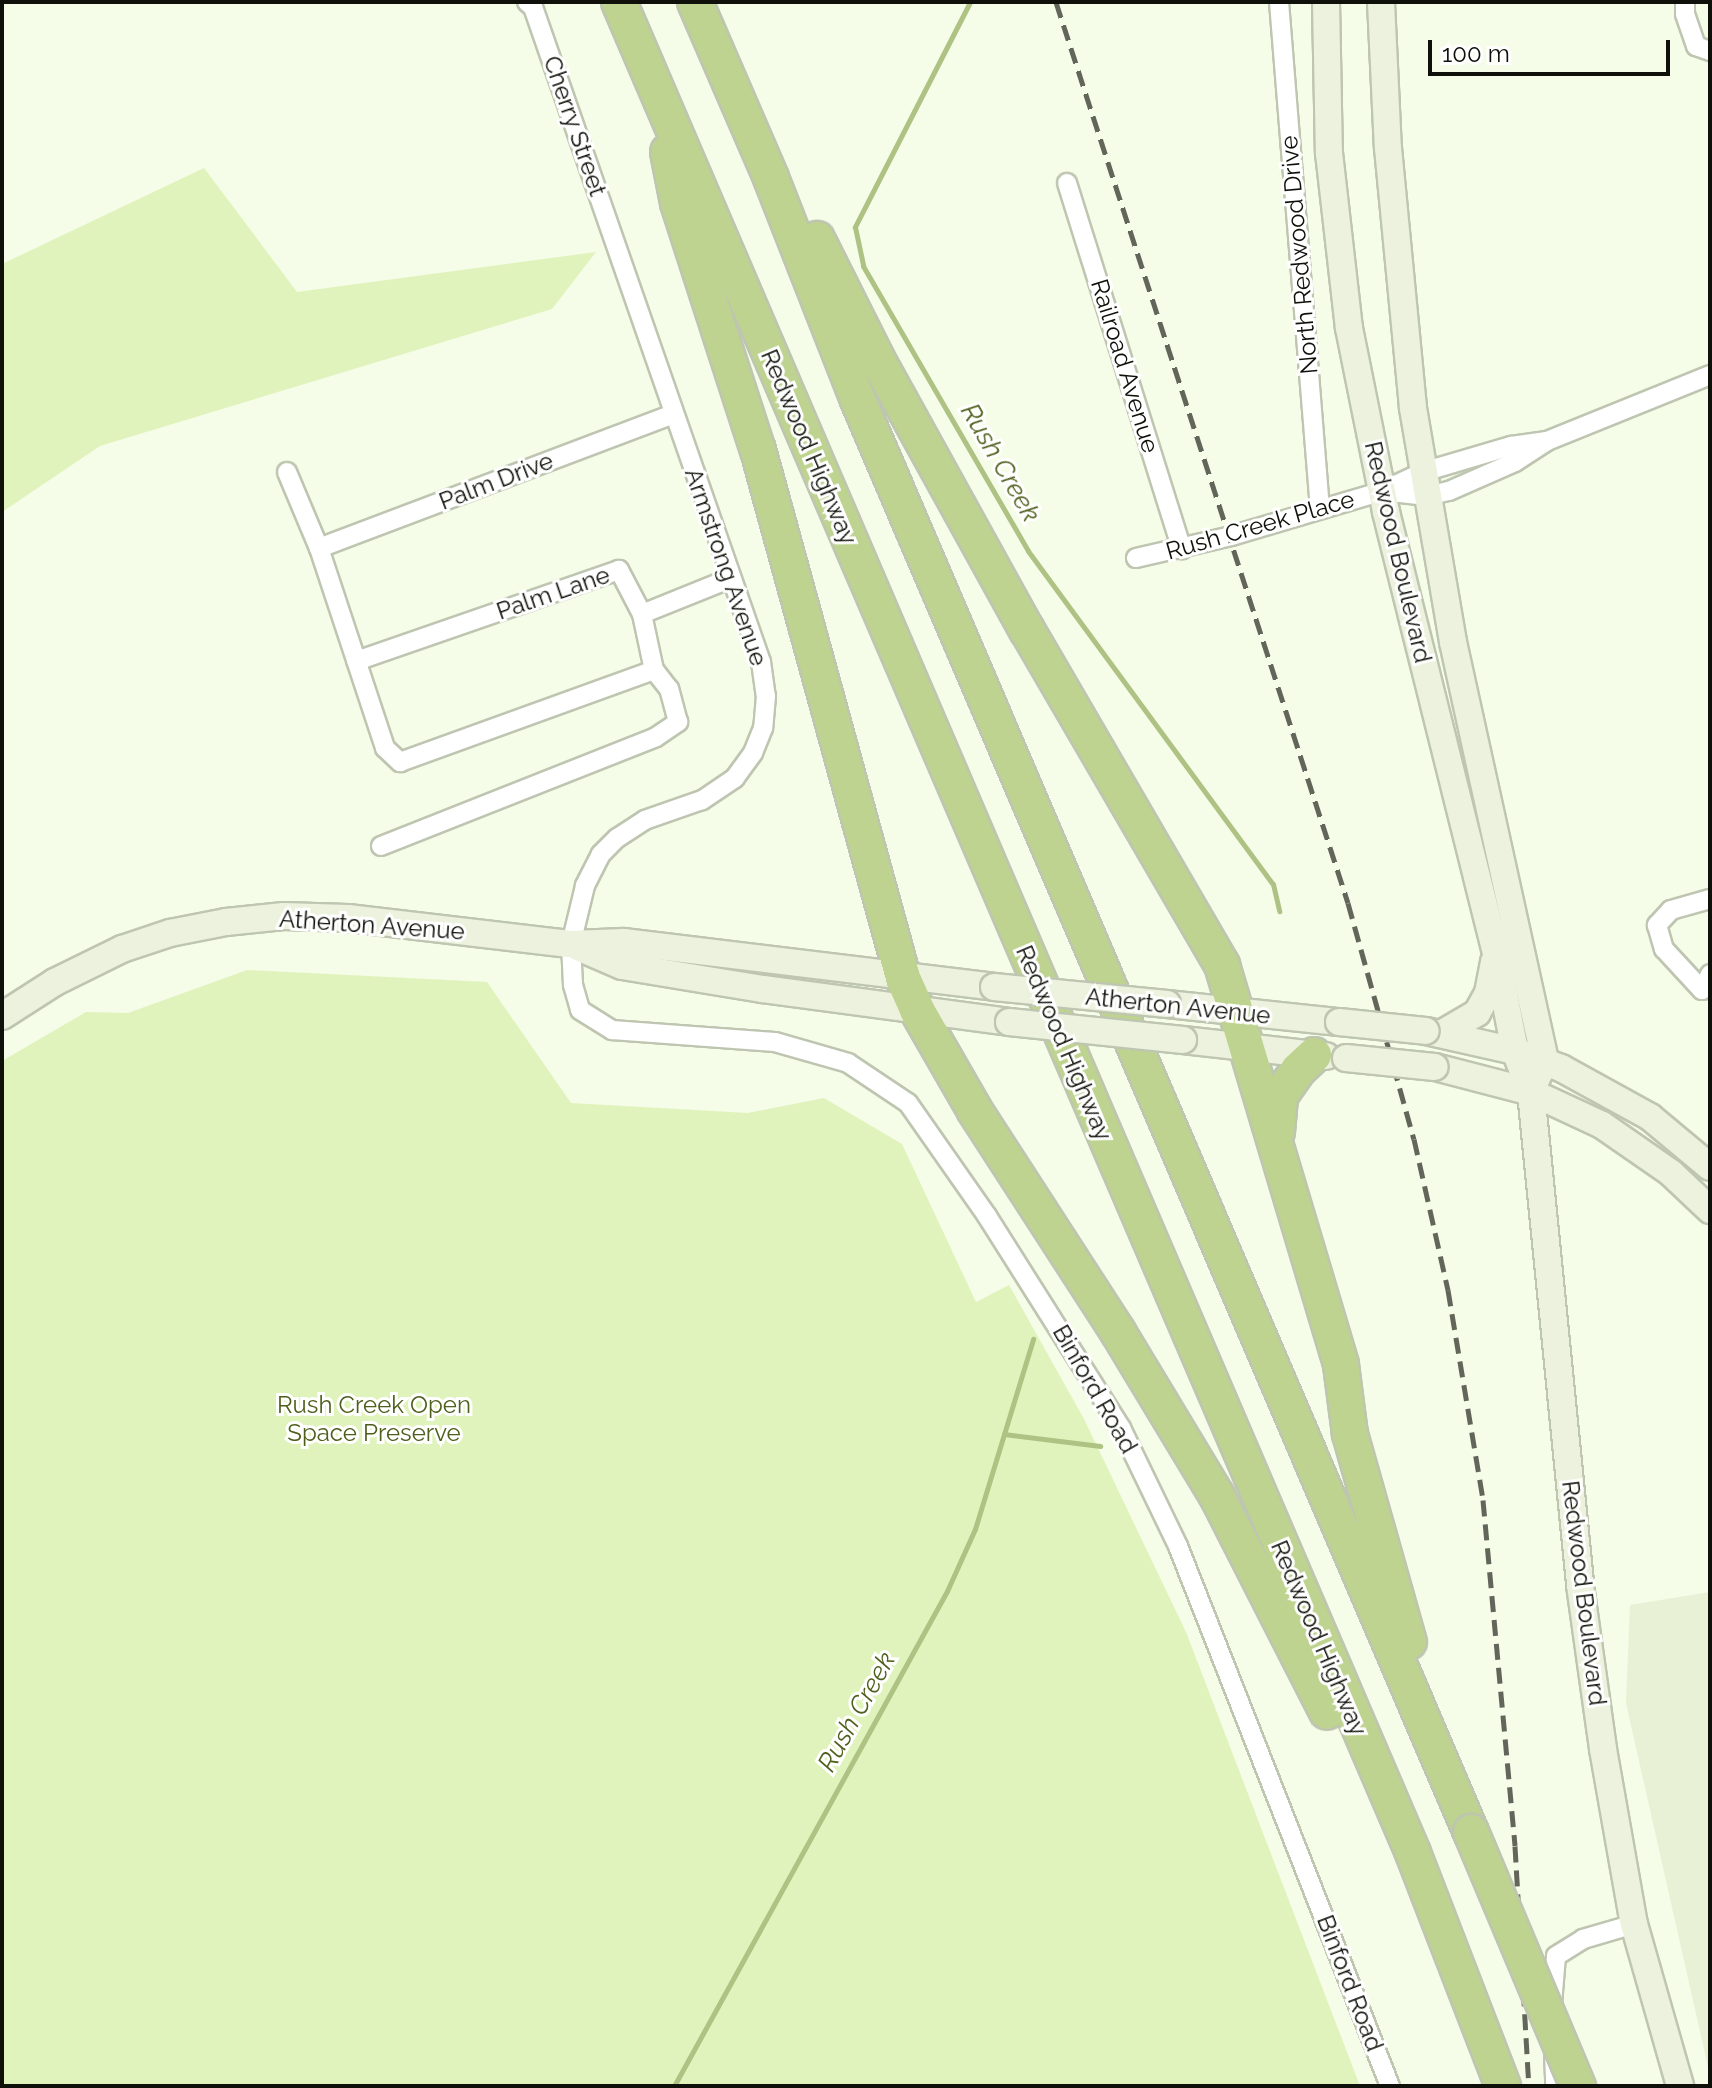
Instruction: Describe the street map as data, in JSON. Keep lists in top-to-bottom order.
{
  "streets": {
    "highway": ["Redwood Highway"],
    "main road": ["Redwood Boulevard", "Atherton Avenue"],
    "street": [
      "Cherry Street",
      "North Redwood Drive",
      "Railroad Avenue",
      "Palm Drive",
      "Rush Creek Place",
      "Armstrong Avenue",
      "Palm Lane",
      "Binford Road"
    ]
  },
  "crossings": [
    ["Cherry Street", "Armstrong Avenue"],
    ["North Redwood Drive", "Rush Creek Place"],
    ["Railroad Avenue", "Rush Creek Place"],
    ["Palm Drive", "Armstrong Avenue"],
    ["Rush Creek Place", "Redwood Boulevard"],
    ["Redwood Boulevard", "Atherton Avenue"],
    ["Armstrong Avenue", "Atherton Avenue"],
    ["Armstrong Avenue", "Binford Road"],
    ["Atherton Avenue", "Binford Road"]
  ],
  "water": ["Rush Creek"],
  "parks": ["Rush Creek Open Space Preserve"],
  "scale_bar": "100 m"
}
